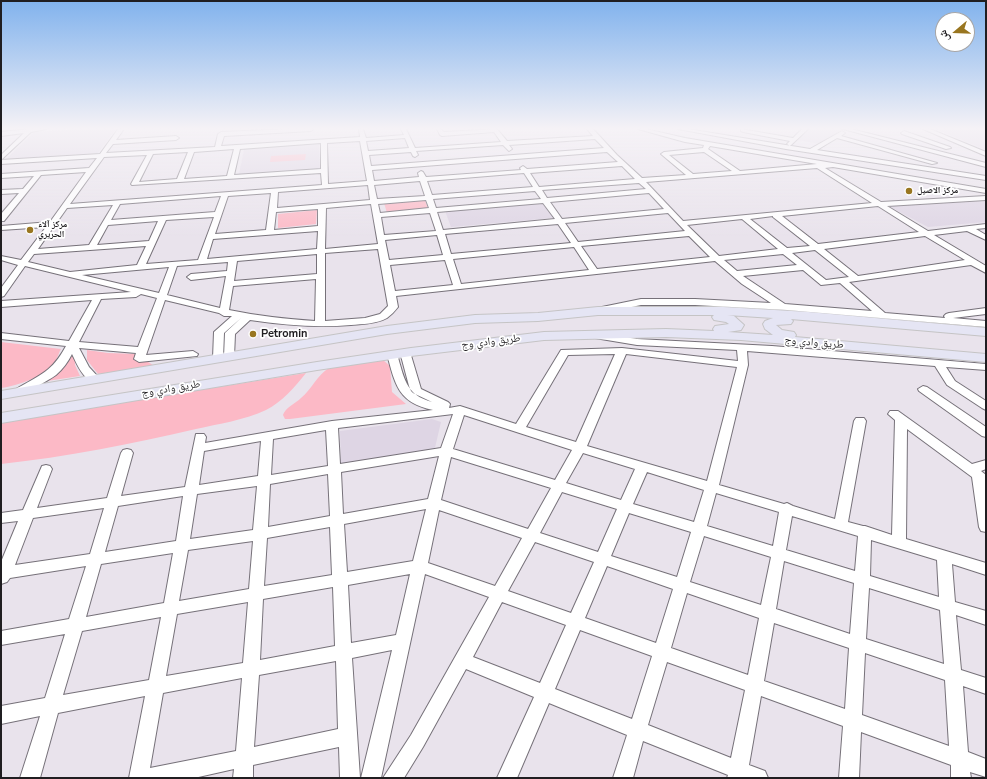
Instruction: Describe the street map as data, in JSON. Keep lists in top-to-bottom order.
{
  "streets": {
    "main road": ["طريق وادي وج"]
  },
  "places": ["مركز الاصيل", "مركز آلاء الحريري", "Petromin"],
  "north": "left"
}
